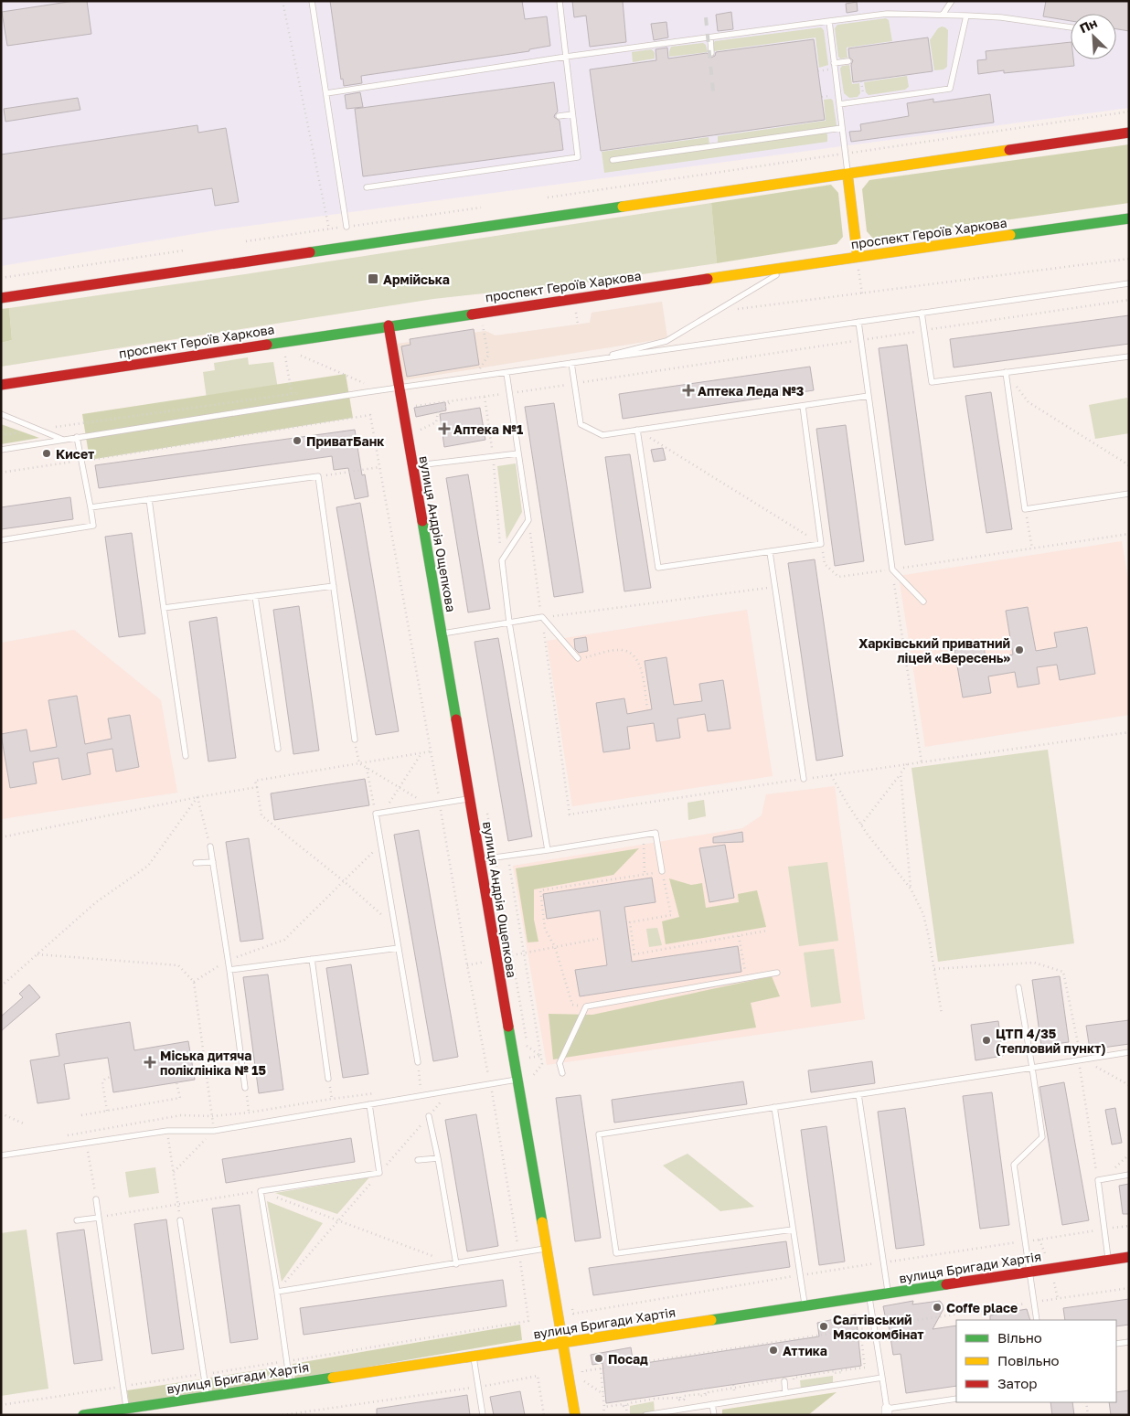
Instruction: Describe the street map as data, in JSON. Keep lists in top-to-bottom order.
{
  "streets": {
    "main road": ["проспект Героїв Харкова", "вулиця Андрія Ощепкова", "вулиця Бригади Хартія"]
  },
  "crossings": [
    ["проспект Героїв Харкова", "вулиця Андрія Ощепкова"],
    ["вулиця Андрія Ощепкова", "вулиця Бригади Хартія"]
  ],
  "places": {
    "transit": ["Армійська"],
    "health": ["Аптека Леда №3", "Аптека №1", "Міська дитяча поліклініка № 15"],
    "other": [
      "ПриватБанк",
      "Кисет",
      "Харківський приватний ліцей «Вересень»",
      "ЦТП 4/35 (тепловий пункт)",
      "Coffe place",
      "Салтівський Мясокомбінат",
      "Аттика",
      "Посад"
    ]
  },
  "legend": ["Вільно", "Повільно", "Затор"],
  "north": "top left"
}
